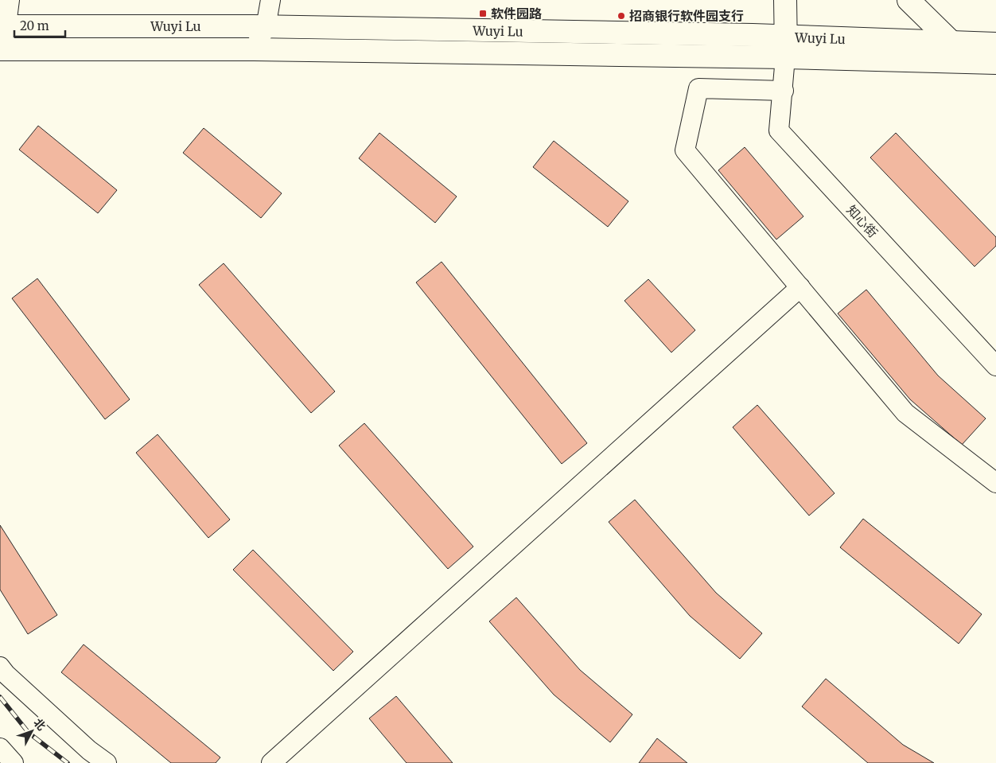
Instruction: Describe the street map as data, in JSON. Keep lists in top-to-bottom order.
{
  "streets": {
    "main road": ["Wuyi Lu"],
    "street": ["知心街"]
  },
  "crossings": [
    ["Wuyi Lu", "知心街"]
  ],
  "places": {
    "transit": ["软件园路"],
    "other": ["招商银行软件园支行"]
  },
  "scale_bar": "20 m",
  "north": "top right"
}
